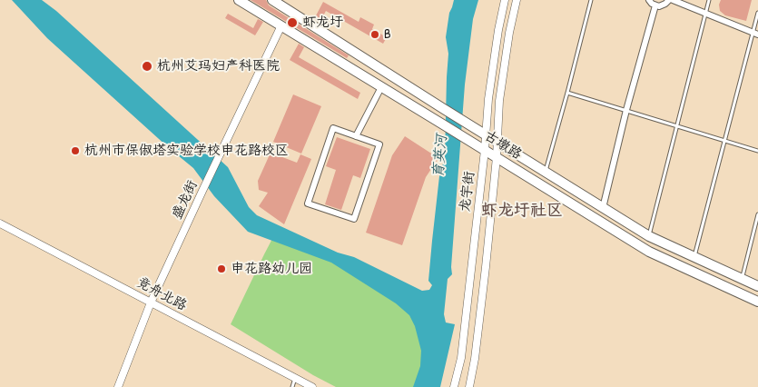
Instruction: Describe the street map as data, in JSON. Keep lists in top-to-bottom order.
{
  "streets": {
    "main road": ["古墩路"],
    "street": ["龙宇街", "盛龙街", "竞舟北路"]
  },
  "crossings": [
    ["古墩路", "龙宇街"],
    ["古墩路", "盛龙街"],
    ["盛龙街", "竞舟北路"]
  ],
  "districts": ["虾龙圩社区"],
  "water": ["育英河"],
  "places": [
    "虾龙圩",
    "B",
    "杭州艾玛妇产科医院",
    "杭州市保俶塔实验学校申花路校区",
    "申花路幼儿园"
  ]
}
